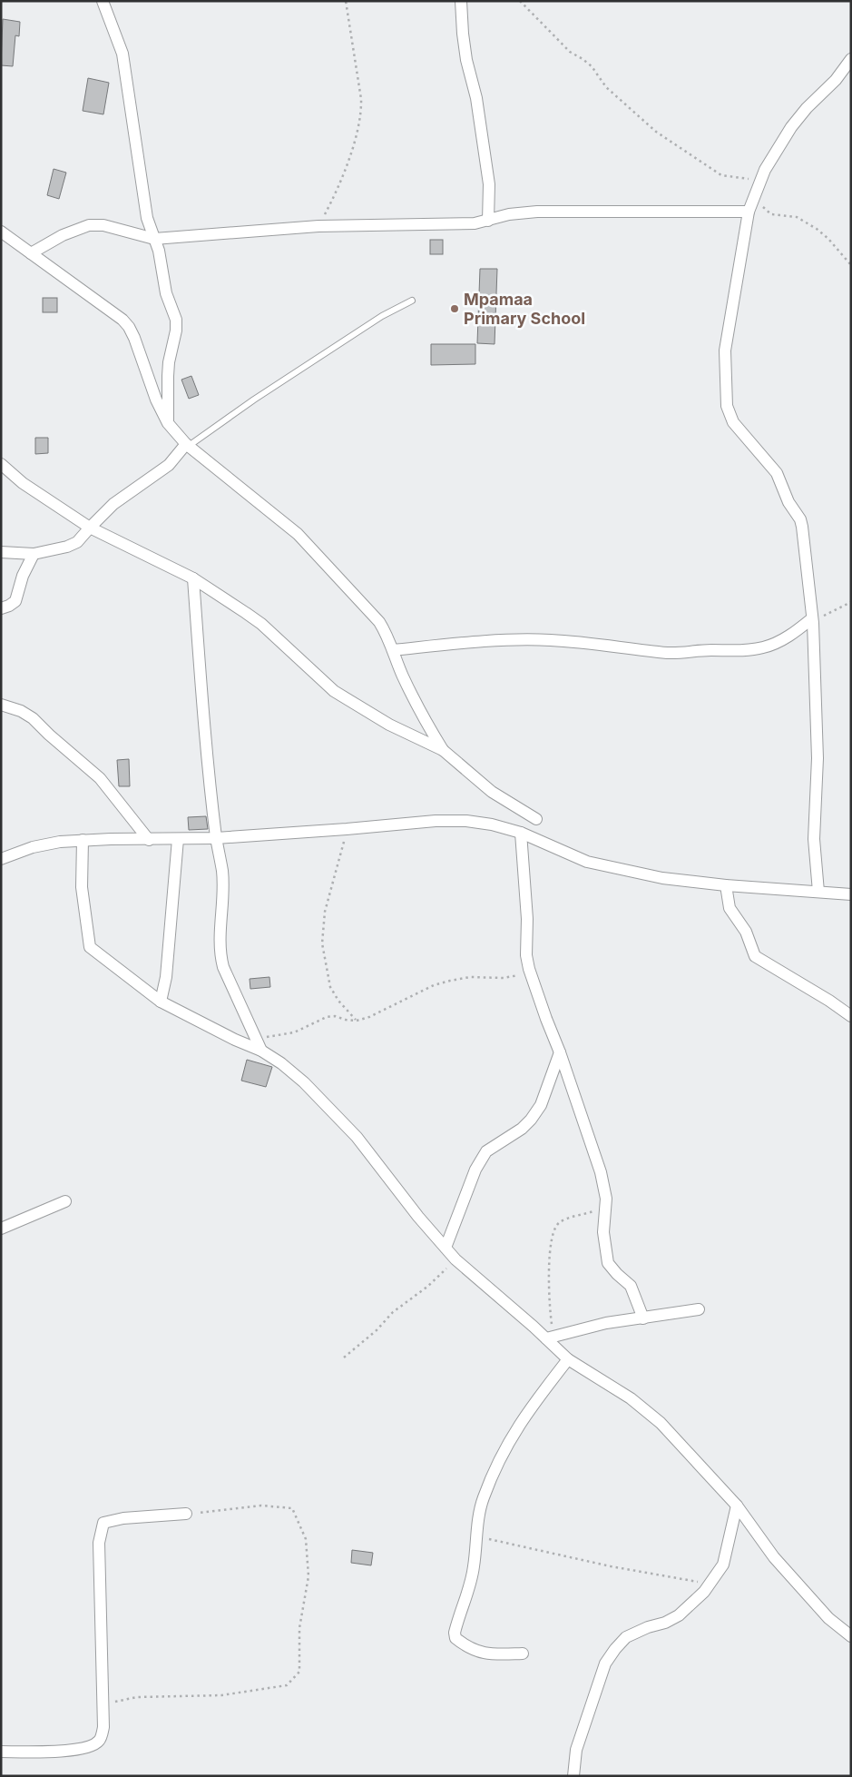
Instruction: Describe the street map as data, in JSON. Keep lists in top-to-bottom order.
{
  "places": ["Mpamaa Primary School"]
}
